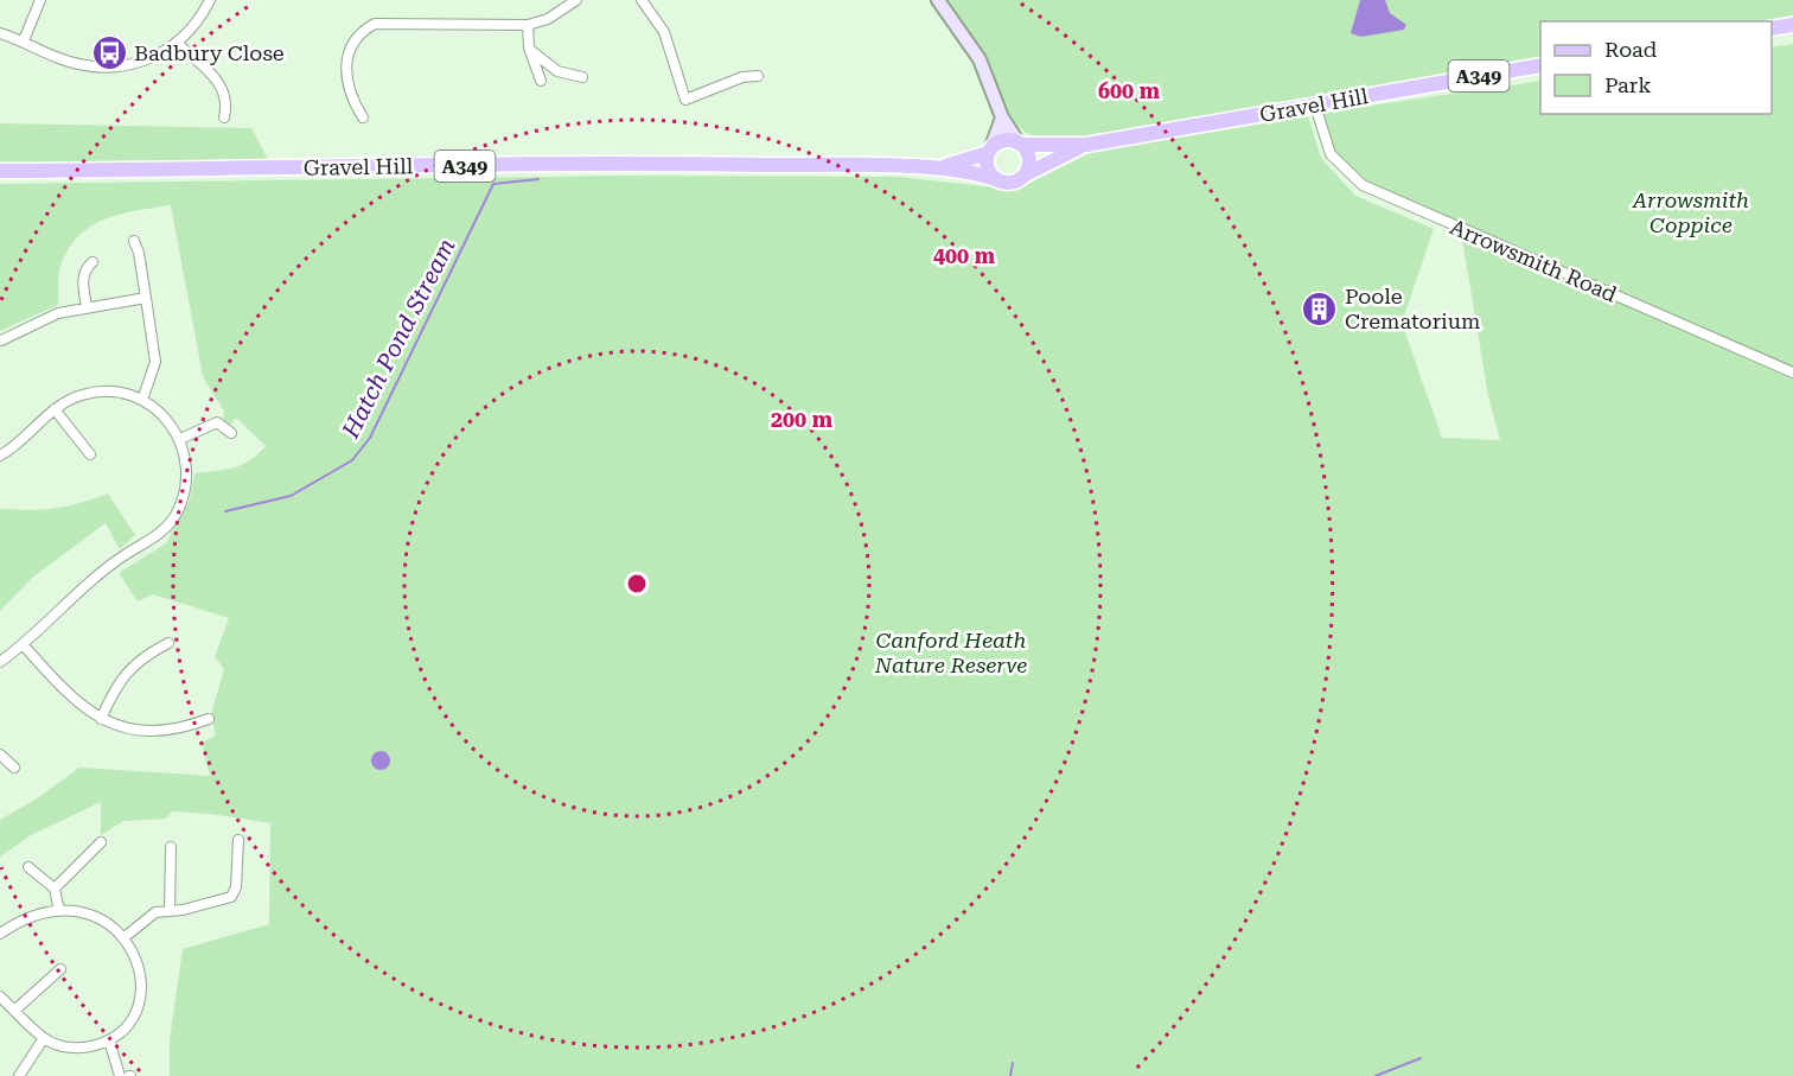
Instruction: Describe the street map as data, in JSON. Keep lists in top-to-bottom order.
{
  "streets": {
    "main road": ["A349", "Gravel Hill"],
    "street": ["Arrowsmith Road"]
  },
  "crossings": [
    ["Gravel Hill", "Arrowsmith Road"]
  ],
  "water": ["Hatch Pond Stream"],
  "parks": ["Arrowsmith Coppice", "Canford Heath Nature Reserve"],
  "places": {
    "bus stop": ["Badbury Close"],
    "building": ["Poole Crematorium"]
  },
  "legend": ["Road", "Park"],
  "rings": ["600 m", "400 m", "200 m"]
}
